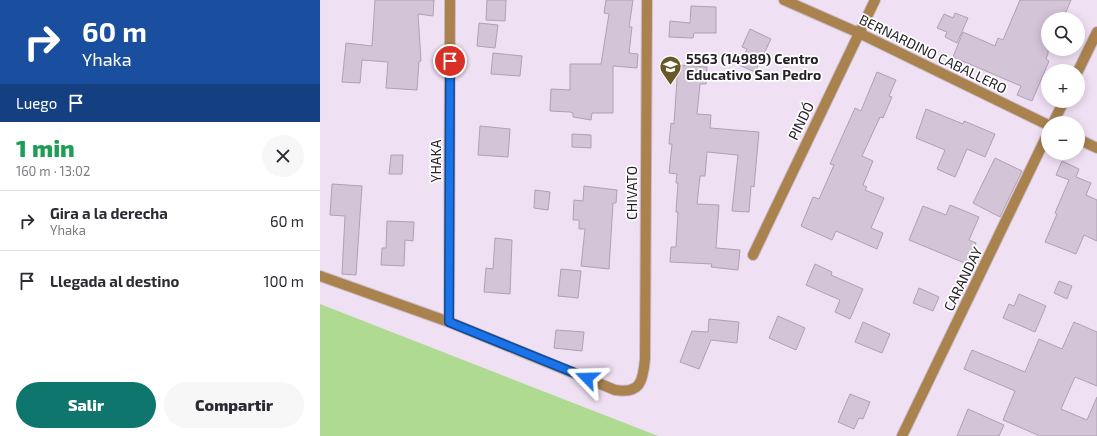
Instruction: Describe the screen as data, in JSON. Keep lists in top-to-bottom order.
{
  "streets": {
    "street": [
      "BERNARDINO CABALLERO",
      "PINDÓ",
      "YHAKA",
      "CHIVATO",
      "CARANDAY"
    ]
  },
  "crossings": [
    ["BERNARDINO CABALLERO", "PINDÓ"],
    ["YHAKA", "CHIVATO"]
  ],
  "places": {
    "school or university": ["5563 (14989) Centro Educativo San Pedro"]
  },
  "page": {
    "turn": ["60 m", "Yhaka"],
    "map_buttons": ["+", "−"],
    "then": "Luego",
    "heading": ["1 min", "160 m · 13:02"],
    "list": [
      {
        "name": "Gira a la derecha",
        "note": "Yhaka",
        "value": "60 m"
      },
      {
        "name": "Llegada al destino",
        "value": "100 m"
      }
    ],
    "buttons": ["Salir", "Compartir"]
  }
}
